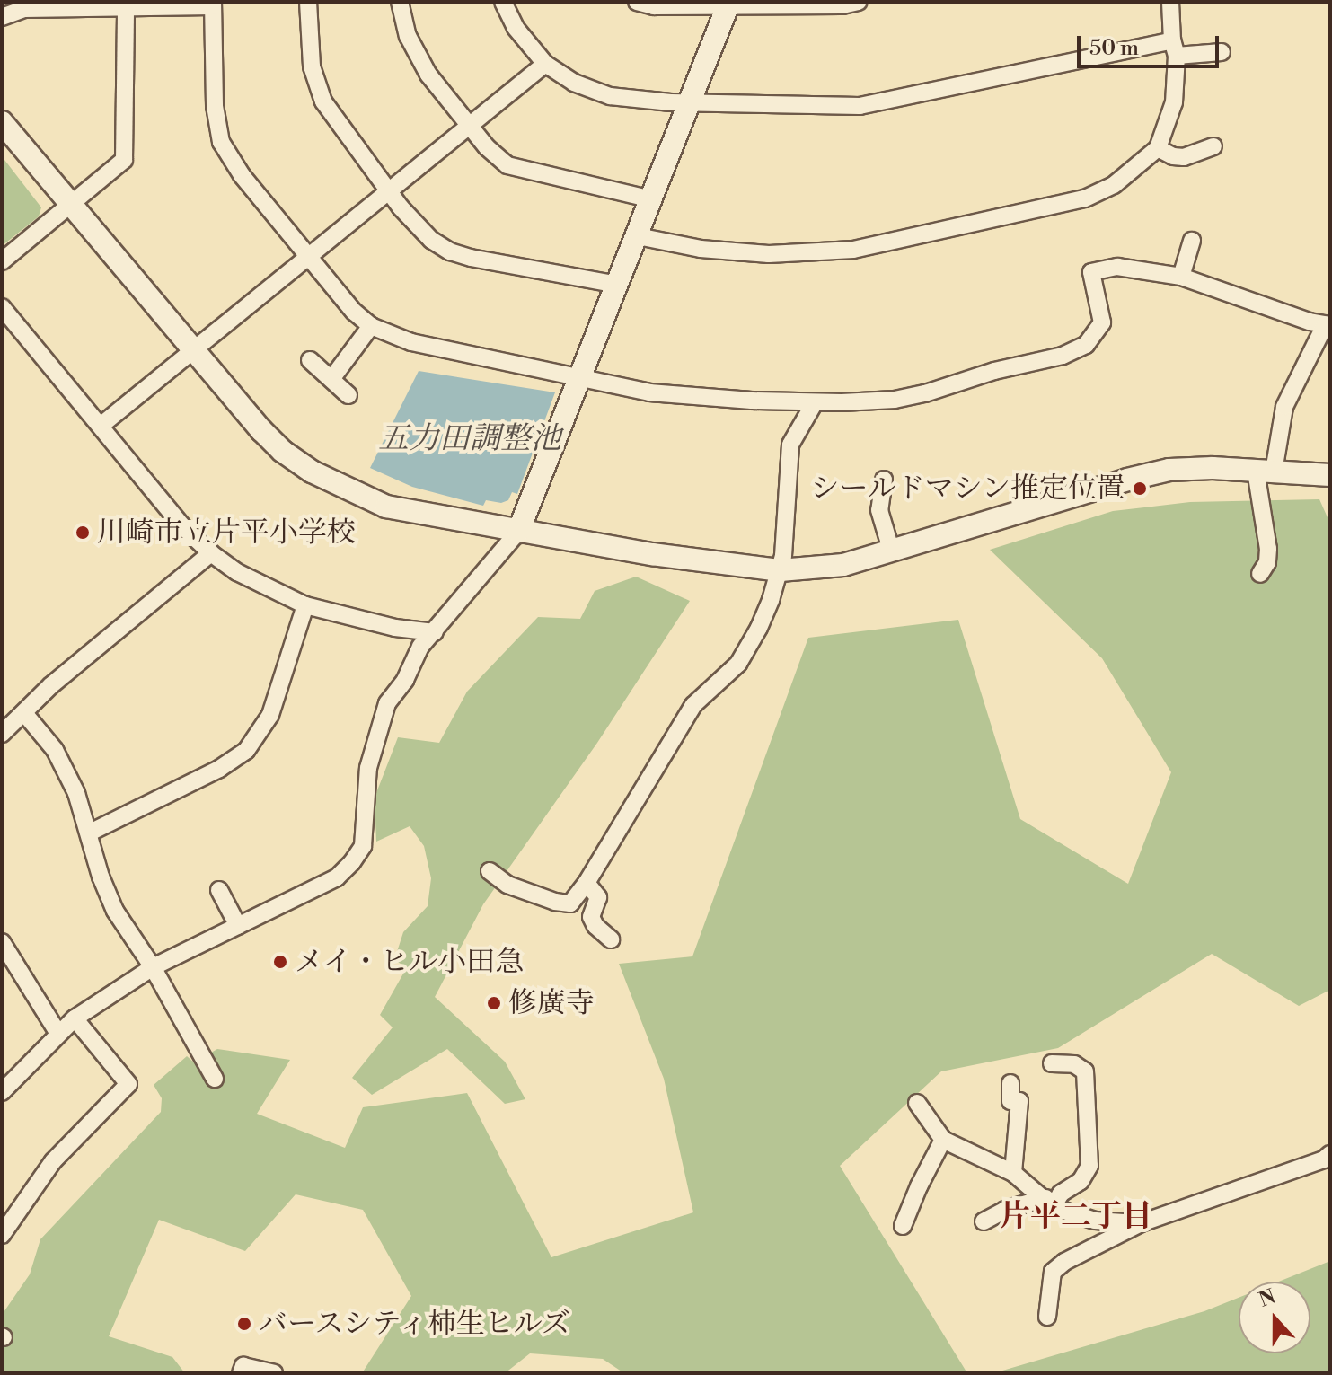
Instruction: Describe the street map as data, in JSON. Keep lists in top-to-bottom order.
{
  "districts": ["片平二丁目"],
  "water": ["五力田調整池"],
  "places": [
    "シールドマシン推定位置",
    "川崎市立片平小学校",
    "メイ・ヒル小田急",
    "修廣寺",
    "バースシティ柿生ヒルズ"
  ],
  "scale_bar": "50 m",
  "north": "top"
}
